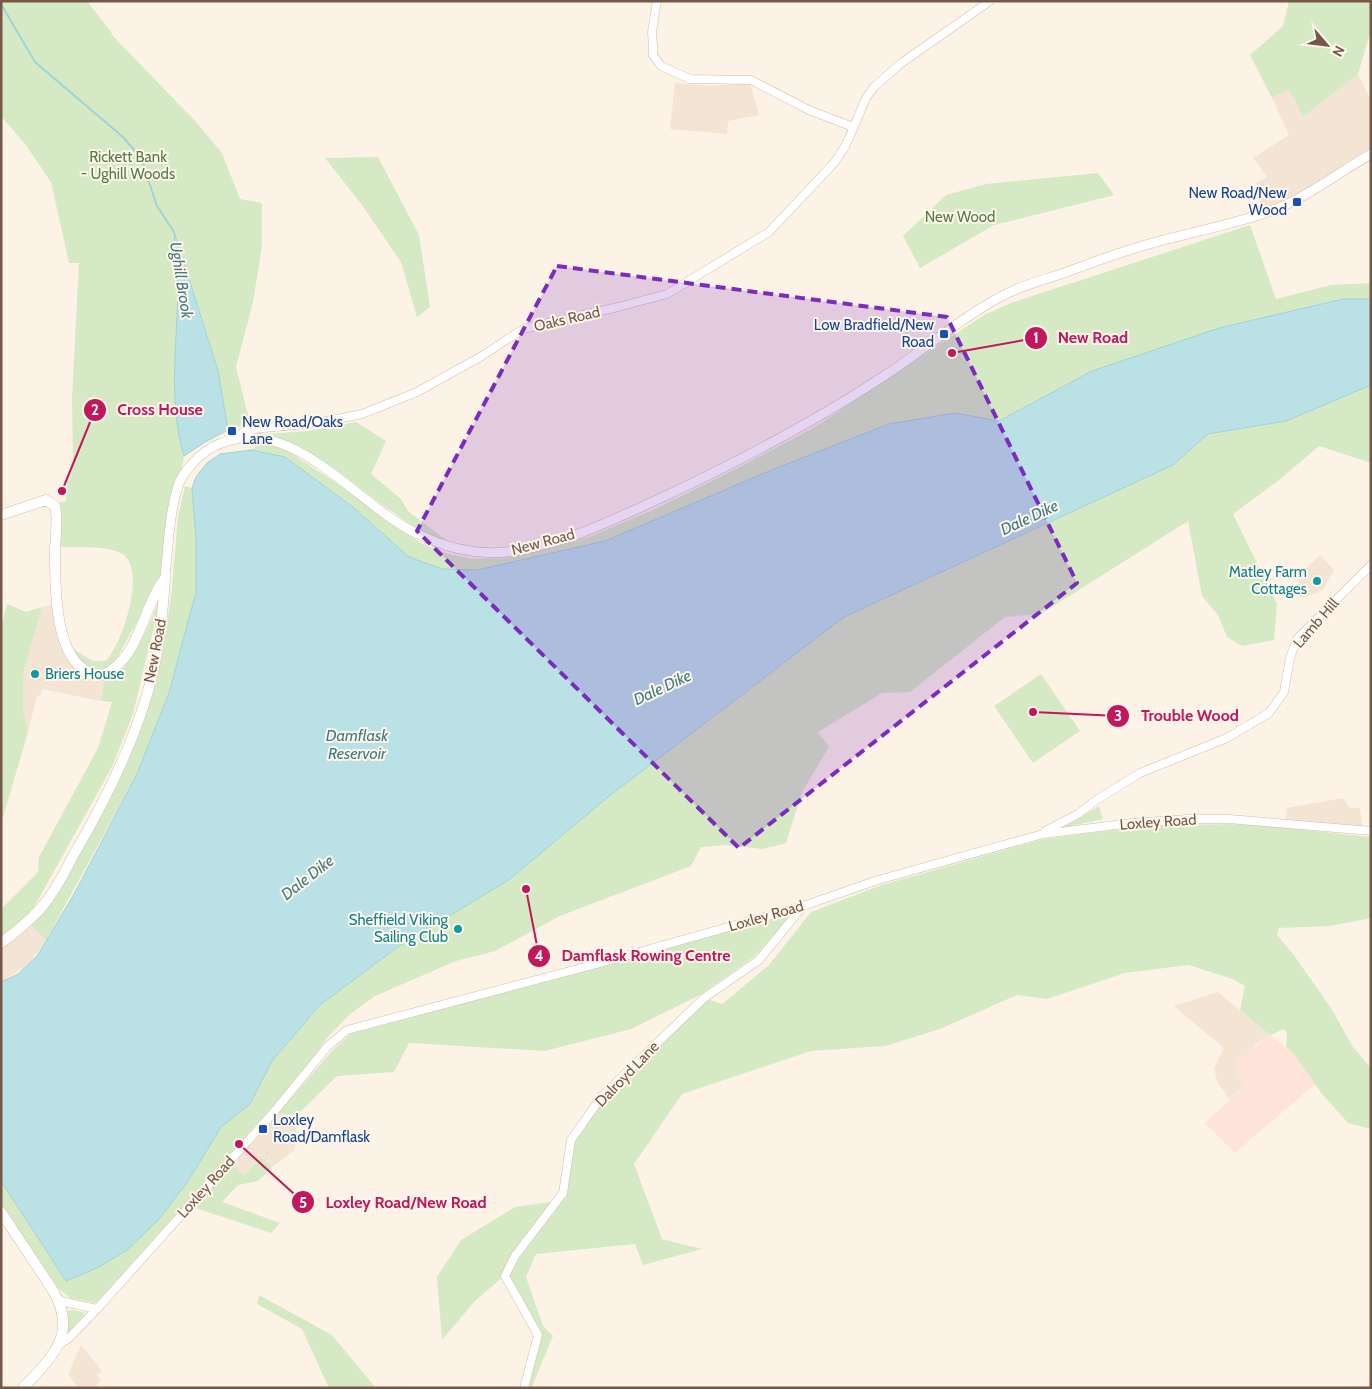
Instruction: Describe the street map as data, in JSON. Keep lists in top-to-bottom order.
{
  "streets": {
    "main road": ["New Road", "Loxley Road"],
    "street": ["Oaks Road", "Lamb Hill", "Dalroyd Lane"]
  },
  "crossings": [
    ["Oaks Road", "New Road"],
    ["Lamb Hill", "Loxley Road"],
    ["Loxley Road", "Dalroyd Lane"]
  ],
  "water": ["Ughill Brook", "Dale Dike", "Damflask Reservoir"],
  "parks": ["Rickett Bank - Ughill Woods", "New Wood"],
  "places": {
    "transit": [
      "New Road/New Wood",
      "Low Bradfield/New Road",
      "New Road/Oaks Lane",
      "Loxley Road/Damflask"
    ],
    "other": [
      "New Road",
      "Cross House",
      "Matley Farm Cottages",
      "Briers House",
      "Trouble Wood",
      "Damflask Rowing Centre",
      "Sheffield Viking Sailing Club",
      "Loxley Road/New Road"
    ]
  },
  "north": "bottom right"
}
